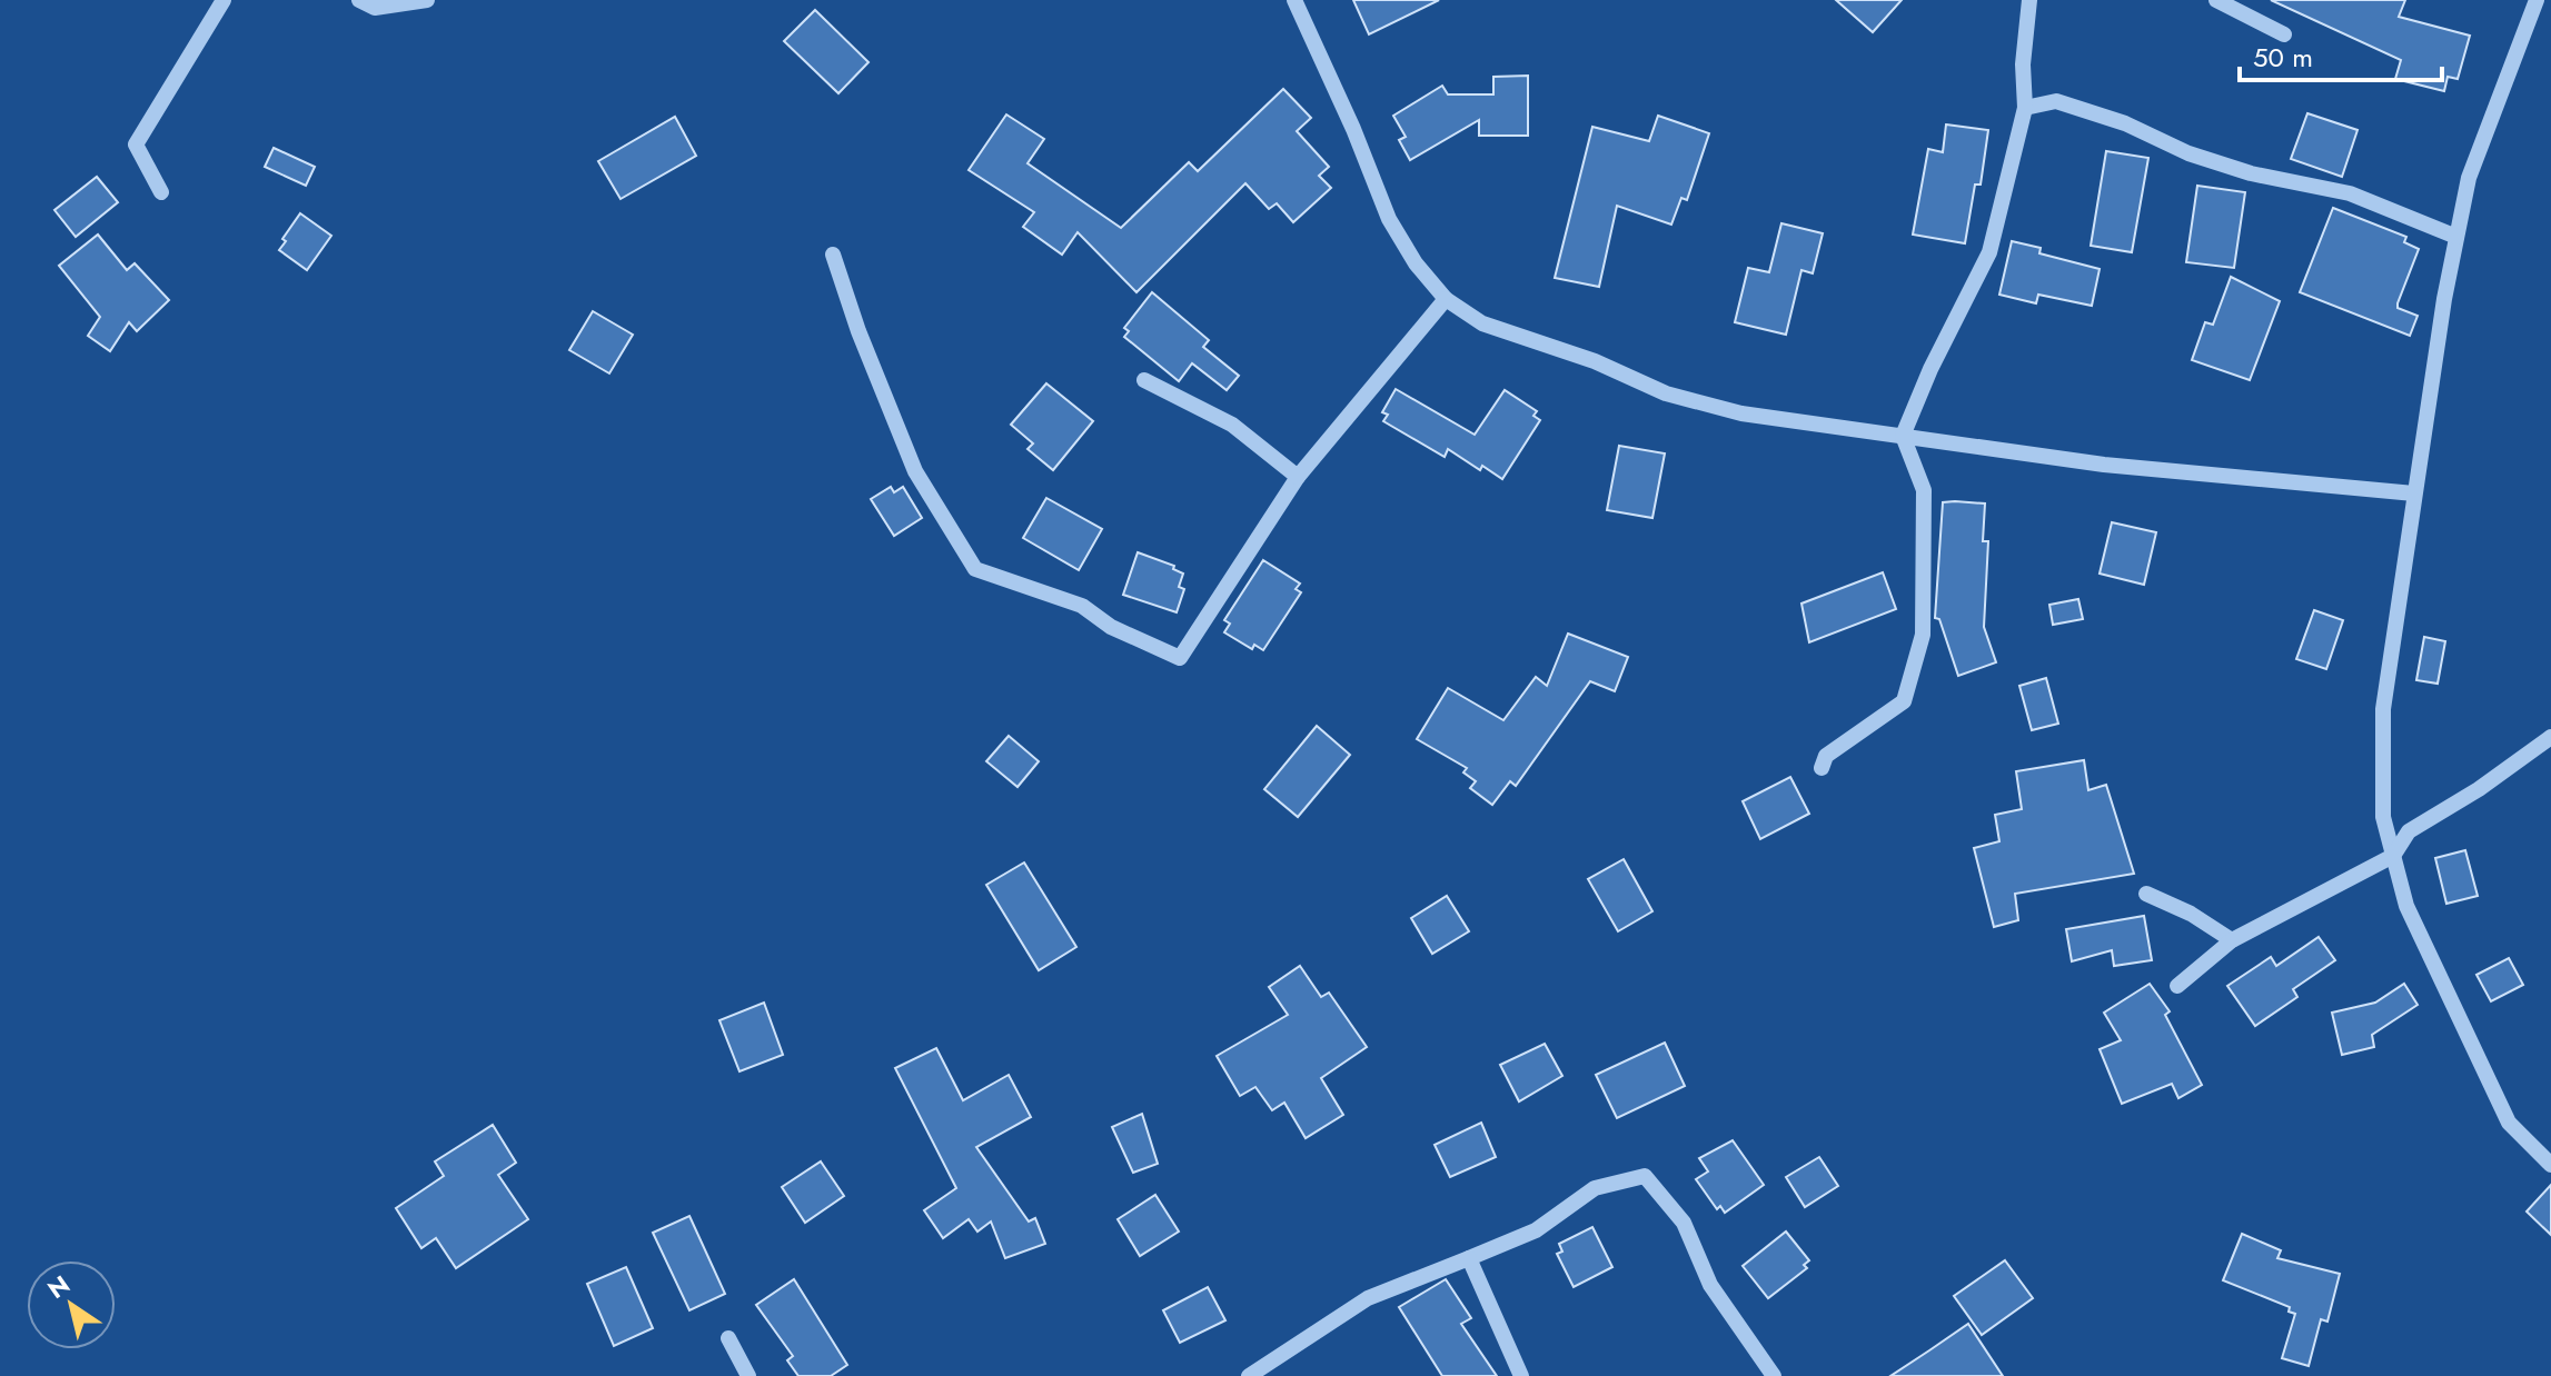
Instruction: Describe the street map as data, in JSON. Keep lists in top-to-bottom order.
{
  "scale_bar": "50 m",
  "north": "top left"
}
